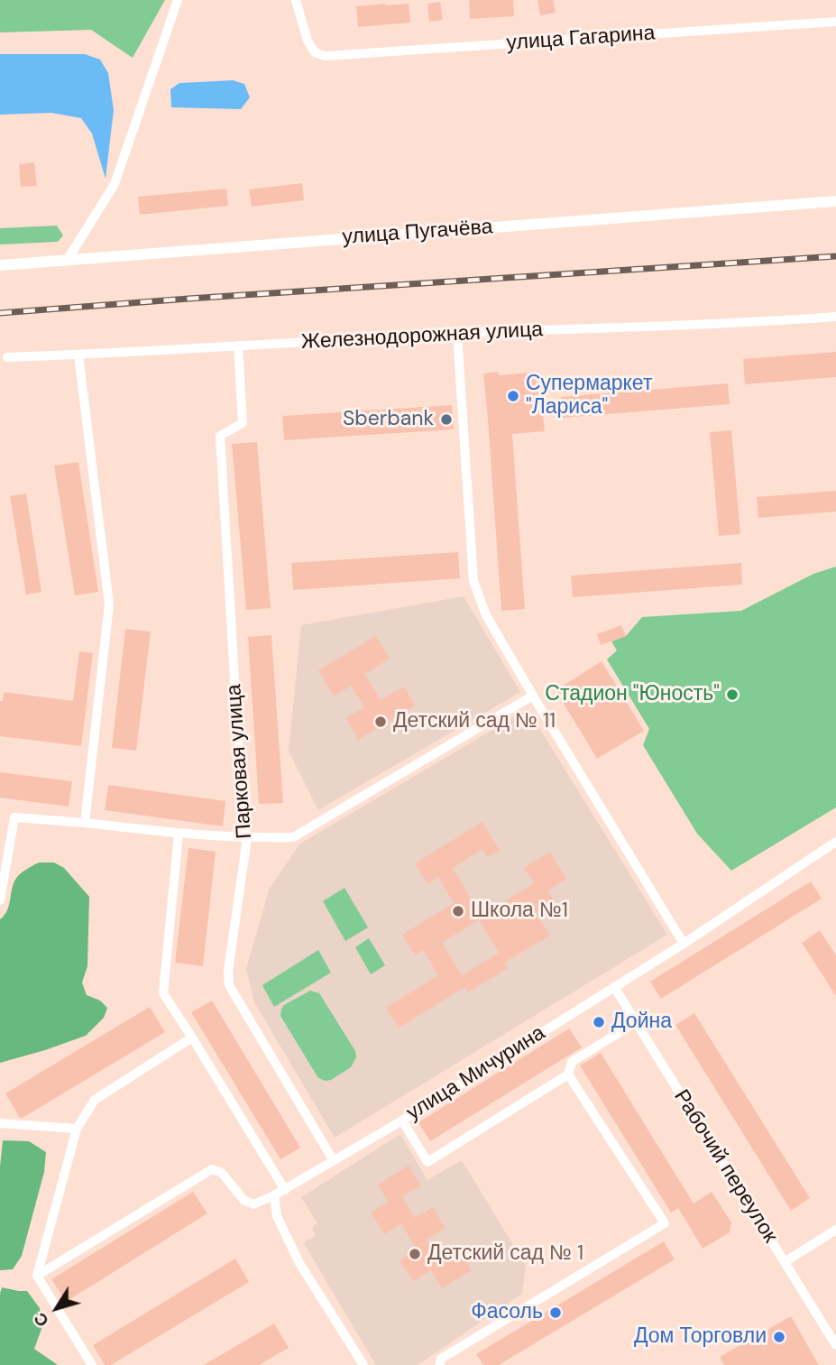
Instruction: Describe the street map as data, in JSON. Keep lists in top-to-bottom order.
{
  "streets": {
    "street": [
      "улица Гагарина",
      "улица Пугачёва",
      "Железнодорожная улица",
      "Парковая улица",
      "улица Мичурина",
      "Рабочий переулок"
    ]
  },
  "crossings": [
    ["Железнодорожная улица", "Парковая улица"],
    ["Парковая улица", "улица Мичурина"],
    ["улица Мичурина", "Рабочий переулок"]
  ],
  "places": [
    "Супермаркет \"Лариса\"",
    "Sberbank",
    "Стадион \"Юность\"",
    "Детский сад № 11",
    "Школа №1",
    "Дойна",
    "Детский сад № 1",
    "Фасоль",
    "Дом Торговли"
  ],
  "north": "bottom left"
}
